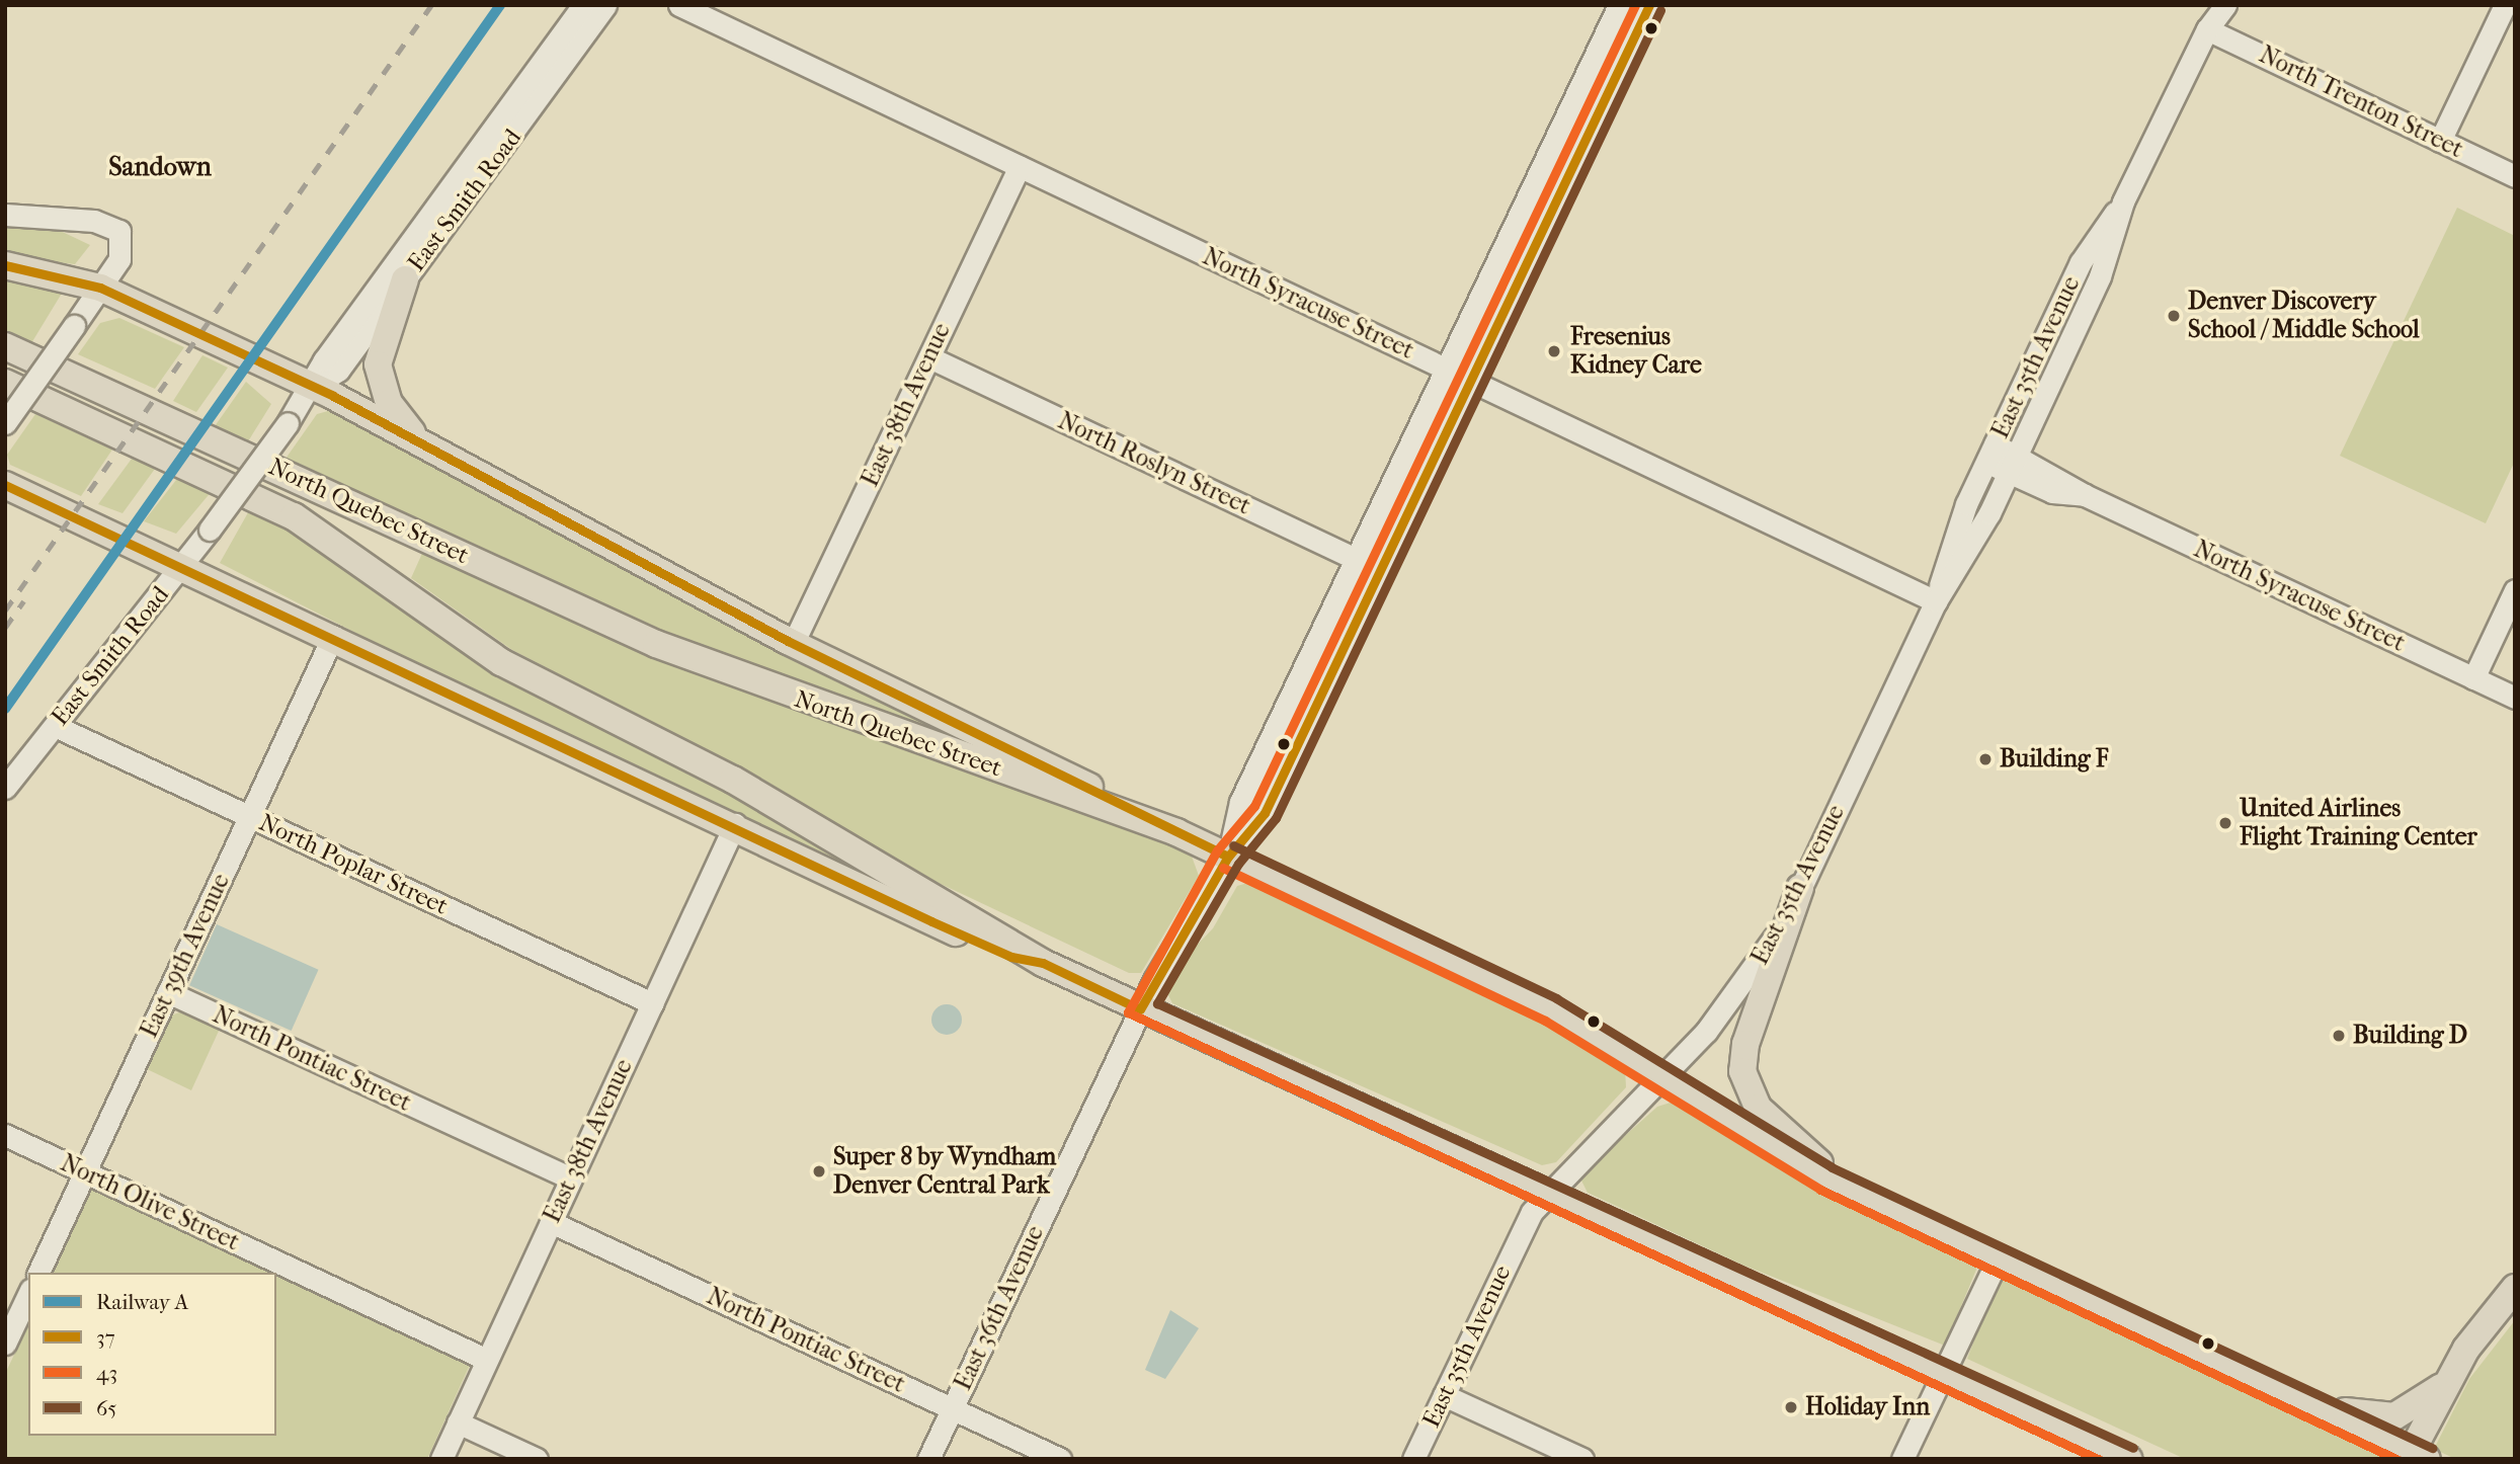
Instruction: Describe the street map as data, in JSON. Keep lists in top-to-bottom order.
{
  "streets": {
    "main road": ["North Quebec Street"],
    "street": [
      "North Trenton Street",
      "East Smith Road",
      "North Syracuse Street",
      "East 35th Avenue",
      "East 38th Avenue",
      "North Roslyn Street",
      "North Poplar Street",
      "East 39th Avenue",
      "North Pontiac Street",
      "North Olive Street",
      "East 36th Avenue"
    ]
  },
  "crossings": [
    ["North Trenton Street", "East 35th Avenue"],
    ["East Smith Road", "North Poplar Street"],
    ["North Syracuse Street", "East 35th Avenue"],
    ["North Syracuse Street", "East 38th Avenue"],
    ["North Syracuse Street", "East 36th Avenue"],
    ["East 35th Avenue", "North Quebec Street"],
    ["East 38th Avenue", "North Roslyn Street"],
    ["East 38th Avenue", "North Poplar Street"],
    ["East 38th Avenue", "North Pontiac Street"],
    ["East 38th Avenue", "North Olive Street"],
    ["North Roslyn Street", "East 36th Avenue"],
    ["North Quebec Street", "East 36th Avenue"],
    ["North Poplar Street", "East 39th Avenue"],
    ["East 39th Avenue", "North Pontiac Street"],
    ["East 39th Avenue", "North Olive Street"],
    ["North Pontiac Street", "East 36th Avenue"]
  ],
  "districts": ["Sandown"],
  "places": [
    "Denver Discovery School / Middle School",
    "Fresenius Kidney Care",
    "Building F",
    "United Airlines Flight Training Center",
    "Building D",
    "Super 8 by Wyndham Denver Central Park",
    "Holiday Inn"
  ],
  "lines": [
    "rail line A",
    "transit line 37",
    "transit line 43",
    "transit line 65"
  ],
  "legend": [
    "Railway A",
    "37",
    "43",
    "65"
  ]
}
